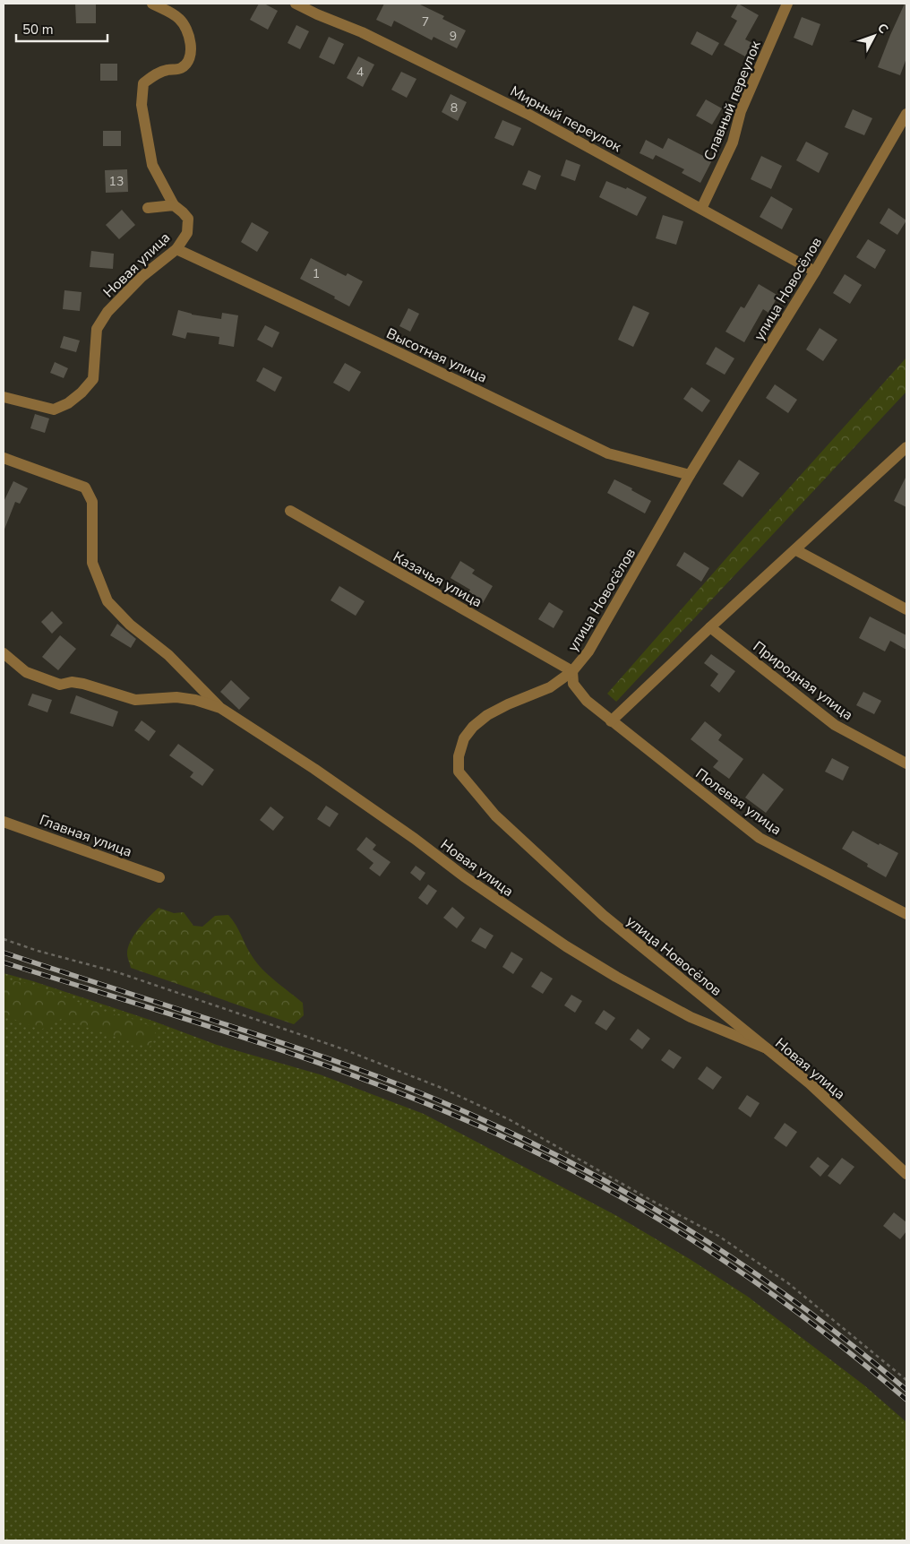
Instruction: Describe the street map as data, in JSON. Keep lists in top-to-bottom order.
{
  "streets": {
    "street": [
      "Славный переулок",
      "Мирный переулок",
      "Новая улица",
      "улица Новосёлов",
      "Высотная улица",
      "Казачья улица",
      "Природная улица",
      "Полевая улица",
      "Главная улица"
    ]
  },
  "crossings": [
    ["Славный переулок", "Мирный переулок"],
    ["Мирный переулок", "улица Новосёлов"],
    ["Новая улица", "улица Новосёлов"],
    ["Новая улица", "Высотная улица"],
    ["улица Новосёлов", "Высотная улица"],
    ["улица Новосёлов", "Казачья улица"],
    ["улица Новосёлов", "Полевая улица"],
    ["Казачья улица", "Полевая улица"]
  ],
  "house_numbers": [
    "7",
    "9",
    "4",
    "8",
    "13",
    "1"
  ],
  "scale_bar": "50 m",
  "north": "top right"
}
